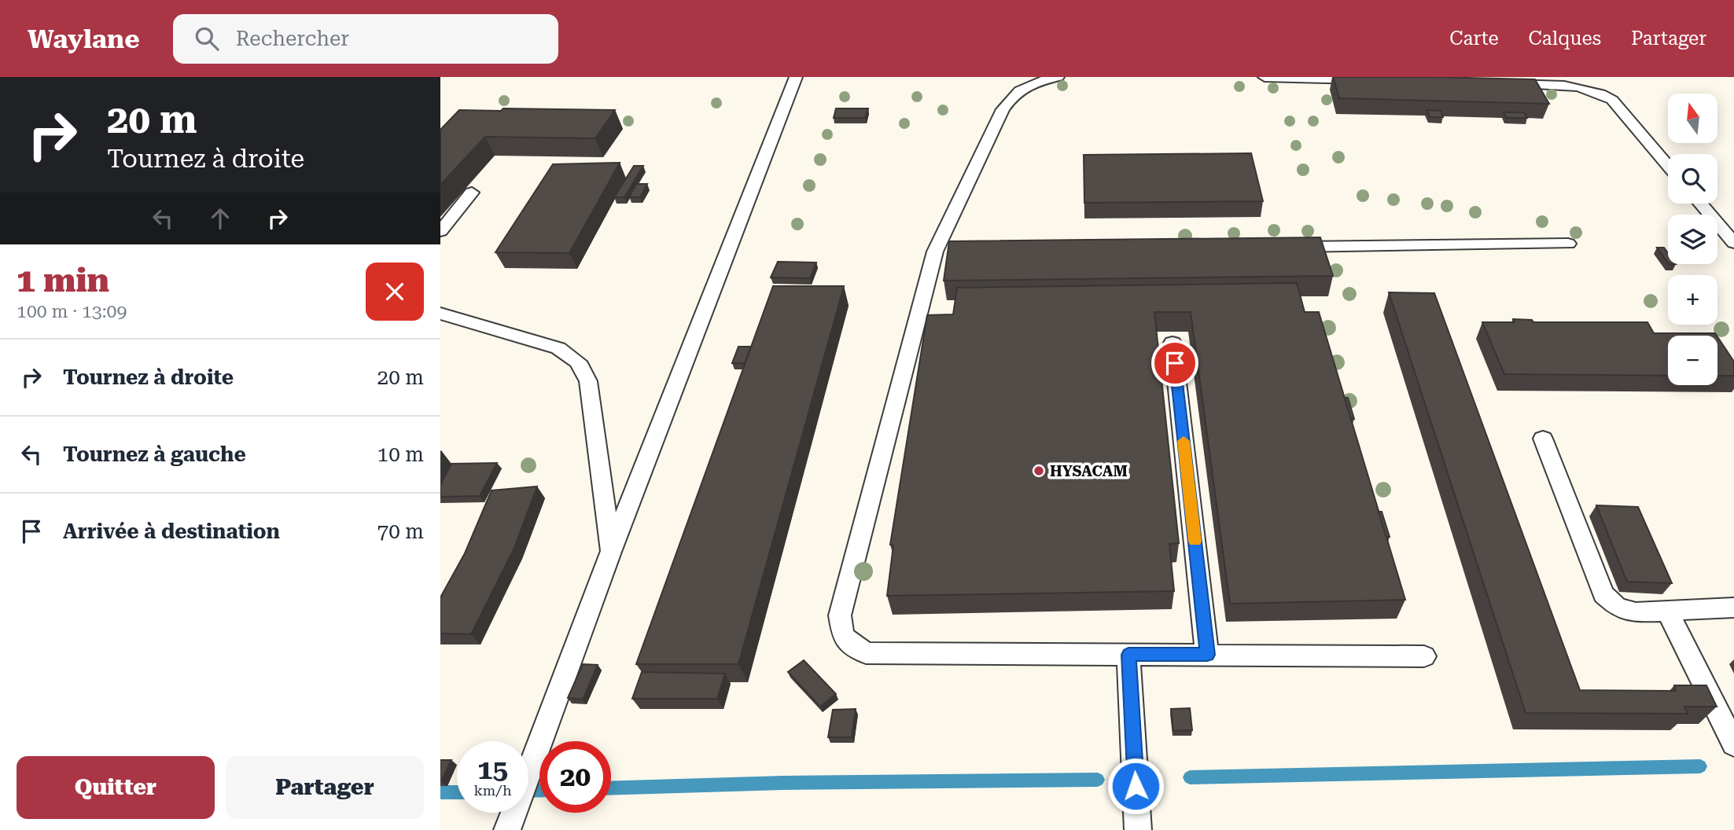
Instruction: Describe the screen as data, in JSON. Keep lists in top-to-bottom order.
{
  "places": ["HYSACAM"],
  "north": "top",
  "page": {
    "header": "Waylane",
    "search": "Rechercher",
    "nav": ["Carte", "Calques", "Partager"],
    "turn": ["20 m", "Tournez à droite"],
    "map_buttons": ["+", "−"],
    "heading": ["1 min", "100 m · 13:09"],
    "list": [
      {
        "name": "Tournez à droite",
        "value": "20 m"
      },
      {
        "name": "Tournez à gauche",
        "value": "10 m"
      },
      {
        "name": "Arrivée à destination",
        "value": "70 m"
      }
    ],
    "speed": "15 km/h",
    "limit": "20",
    "buttons": ["Quitter", "Partager"]
  }
}
